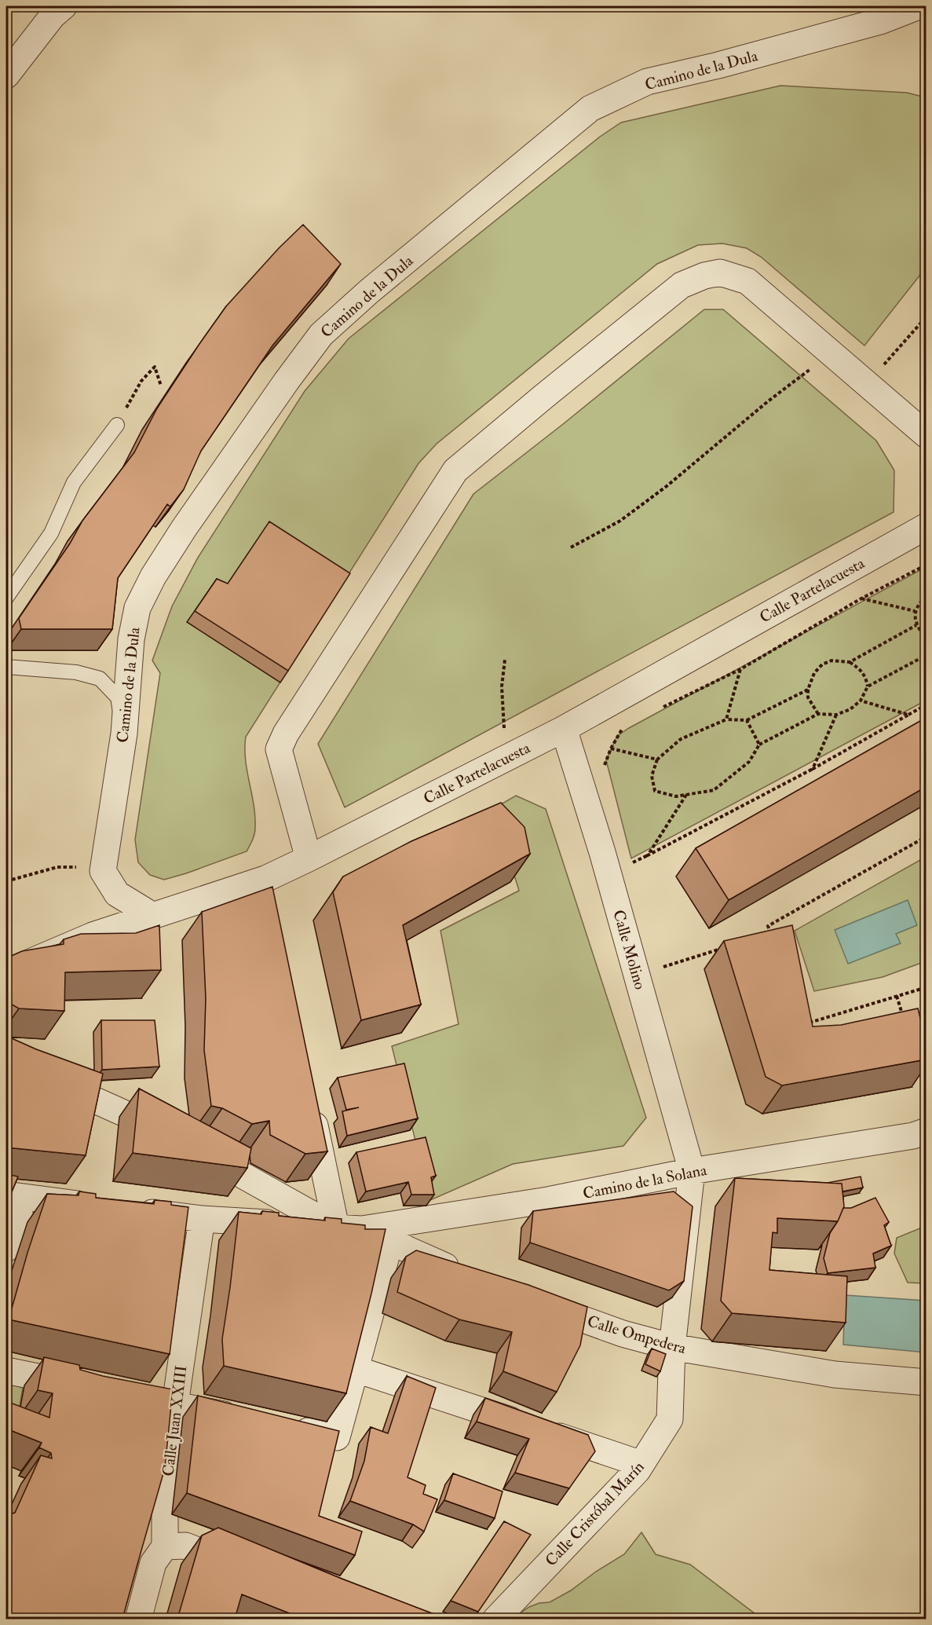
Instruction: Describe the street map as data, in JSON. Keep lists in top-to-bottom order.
{
  "streets": {
    "street": [
      "Camino de la Dula",
      "Calle Partelacuesta",
      "Calle Molino",
      "Camino de la Solana",
      "Calle Ompedera",
      "Calle Juan XXIII",
      "Calle Cristóbal Marín"
    ]
  },
  "crossings": [
    ["Calle Partelacuesta", "Calle Molino"],
    ["Calle Molino", "Camino de la Solana"],
    ["Calle Molino", "Calle Cristóbal Marín"],
    ["Camino de la Solana", "Calle Cristóbal Marín"],
    ["Calle Ompedera", "Calle Cristóbal Marín"]
  ]
}
